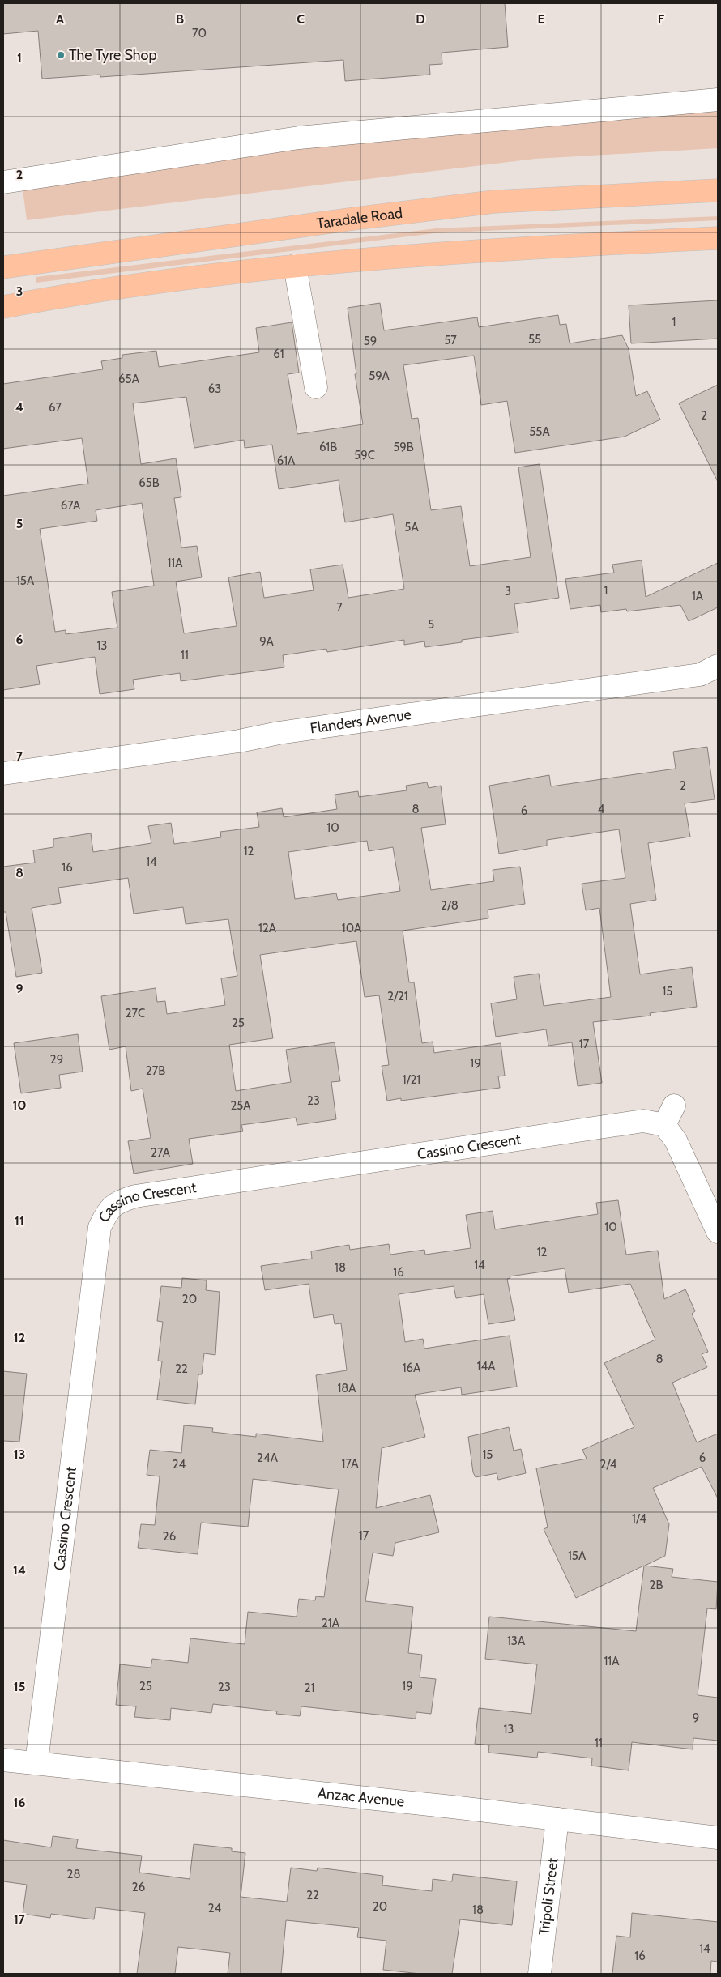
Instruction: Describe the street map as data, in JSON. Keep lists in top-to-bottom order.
{
  "streets": {
    "highway": ["Taradale Road"],
    "street": [
      "Flanders Avenue",
      "Cassino Crescent",
      "Anzac Avenue",
      "Tripoli Street"
    ]
  },
  "crossings": [
    ["Cassino Crescent", "Anzac Avenue"],
    ["Anzac Avenue", "Tripoli Street"]
  ],
  "places": ["The Tyre Shop"],
  "house_numbers": [
    "70",
    "1",
    "55",
    "57",
    "59",
    "61",
    "59A",
    "65A",
    "63",
    "67",
    "2",
    "55A",
    "61B",
    "59B",
    "59C",
    "61A",
    "65B",
    "67A",
    "5A",
    "11A",
    "15A",
    "1",
    "3",
    "1A",
    "7",
    "5",
    "9A",
    "13",
    "11",
    "2",
    "8",
    "4",
    "6",
    "10",
    "12",
    "14",
    "16",
    "2/8",
    "12A",
    "10A",
    "15",
    "2/21",
    "27C",
    "25",
    "17",
    "29",
    "19",
    "27B",
    "1/21",
    "23",
    "25A",
    "27A",
    "10",
    "12",
    "14",
    "18",
    "16",
    "20",
    "8",
    "14A",
    "16A",
    "22",
    "18A",
    "15",
    "24A",
    "6",
    "17A",
    "24",
    "2/4",
    "1/4",
    "17",
    "26",
    "15A",
    "2B",
    "21A",
    "13A",
    "11A",
    "25",
    "19",
    "23",
    "21",
    "9",
    "13",
    "11",
    "28",
    "26",
    "22",
    "20",
    "24",
    "18",
    "14",
    "16"
  ],
  "grid": {
    "columns": [
      "A",
      "B",
      "C",
      "D",
      "E",
      "F"
    ],
    "rows": [
      "1",
      "2",
      "3",
      "4",
      "5",
      "6",
      "7",
      "8",
      "9",
      "10",
      "11",
      "12",
      "13",
      "14",
      "15",
      "16",
      "17"
    ]
  }
}
